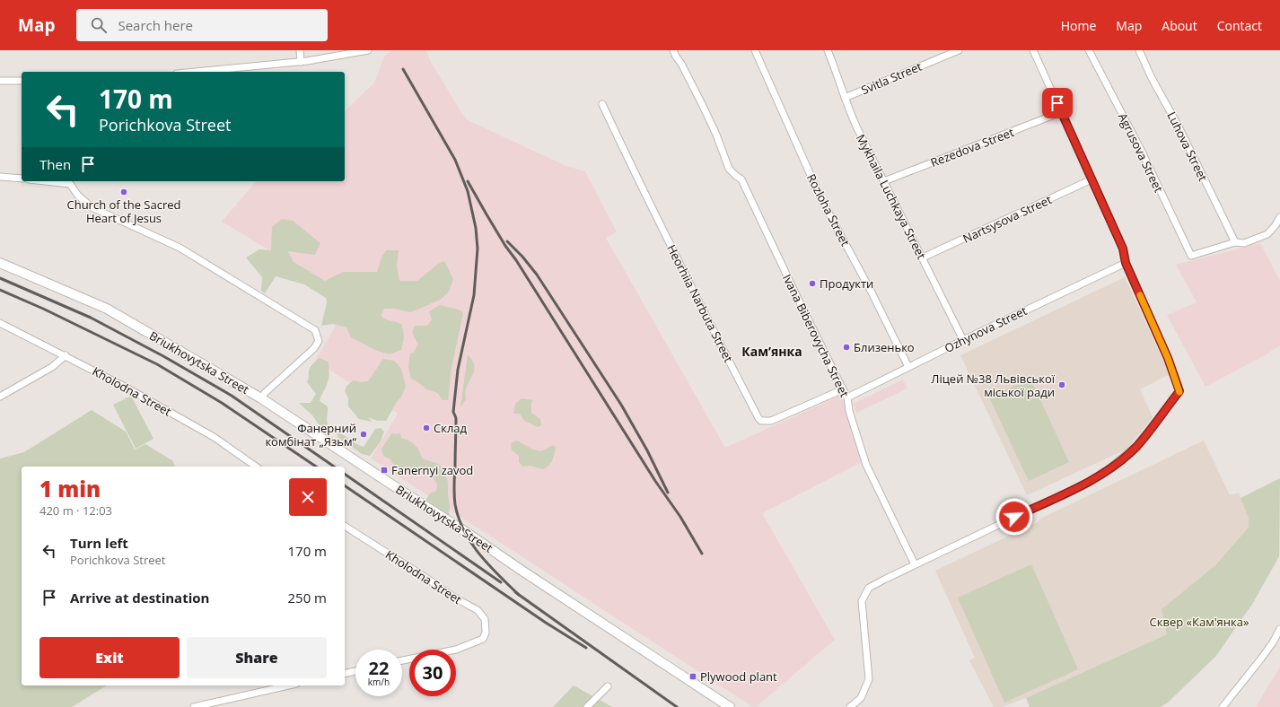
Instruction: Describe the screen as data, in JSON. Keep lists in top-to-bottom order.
{
  "streets": {
    "main road": ["Briukhovytska Street"],
    "street": [
      "Svitla Street",
      "Luhova Street",
      "Rezedova Street",
      "Agrusova Street",
      "Mykhaila Luchkaya Street",
      "Rozloha Street",
      "Nartsysova Street",
      "Heorhiia Narbuta Street",
      "Ozhynova Street",
      "Ivana Biberovycha Street",
      "Kholodna Street"
    ]
  },
  "crossings": [
    ["Svitla Street", "Mykhaila Luchkaya Street"],
    ["Luhova Street", "Agrusova Street"],
    ["Rezedova Street", "Mykhaila Luchkaya Street"],
    ["Mykhaila Luchkaya Street", "Nartsysova Street"],
    ["Mykhaila Luchkaya Street", "Ozhynova Street"],
    ["Rozloha Street", "Ozhynova Street"],
    ["Heorhiia Narbuta Street", "Ivana Biberovycha Street"],
    ["Ozhynova Street", "Ivana Biberovycha Street"]
  ],
  "districts": ["Кам’янка"],
  "parks": ["Сквер «Кам'янка»"],
  "places": {
    "other": [
      "Church of the Sacred Heart of Jesus",
      "Продукти",
      "Близенько",
      "Ліцей №38 Львівської міської ради",
      "Склад",
      "Фанерний комбінат „Язьм“"
    ],
    "transit": ["Fanernyi zavod", "Plywood plant"]
  },
  "page": {
    "header": "Map",
    "search": "Search here",
    "nav": [
      "Home",
      "Map",
      "About",
      "Contact"
    ],
    "turn": ["170 m", "Porichkova Street"],
    "then": "Then",
    "heading": ["1 min", "420 m · 12:03"],
    "list": [
      {
        "name": "Turn left",
        "note": "Porichkova Street",
        "value": "170 m"
      },
      {
        "name": "Arrive at destination",
        "value": "250 m"
      }
    ],
    "buttons": ["Exit", "Share"],
    "speed": "22 km/h",
    "limit": "30"
  }
}
